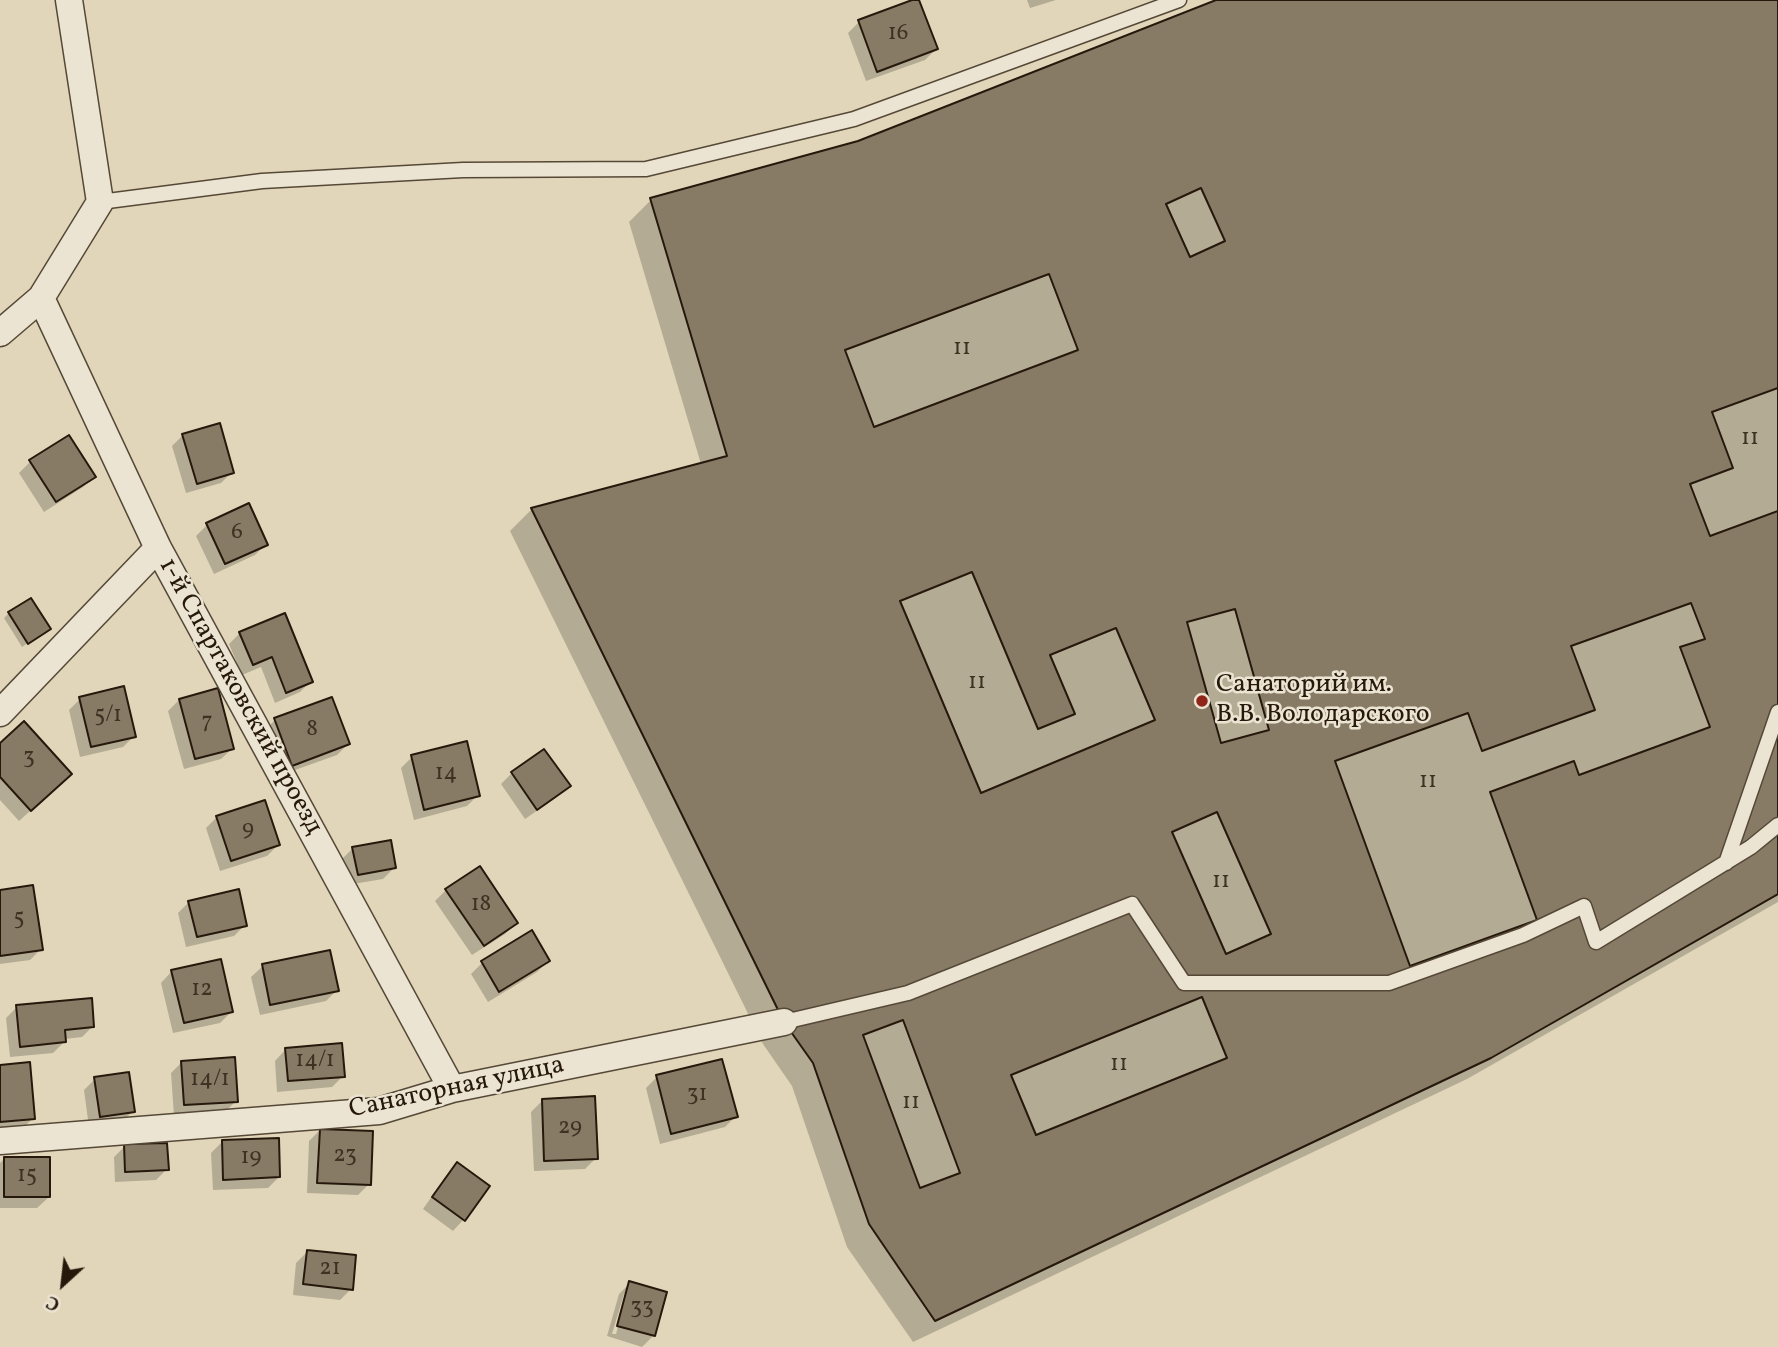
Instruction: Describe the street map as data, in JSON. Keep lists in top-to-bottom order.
{
  "streets": {
    "street": ["1-й Спартаковский проезд", "Санаторная улица"]
  },
  "crossings": [
    ["1-й Спартаковский проезд", "Санаторная улица"]
  ],
  "places": ["Санаторий им. В.В. Володарского"],
  "house_numbers": [
    "16",
    "11",
    "11",
    "6",
    "11",
    "5/1",
    "7",
    "8",
    "3",
    "14",
    "11",
    "9",
    "11",
    "18",
    "5",
    "12",
    "14/1",
    "11",
    "14/1",
    "31",
    "11",
    "29",
    "23",
    "19",
    "15",
    "21",
    "33"
  ],
  "north": "bottom left"
}
